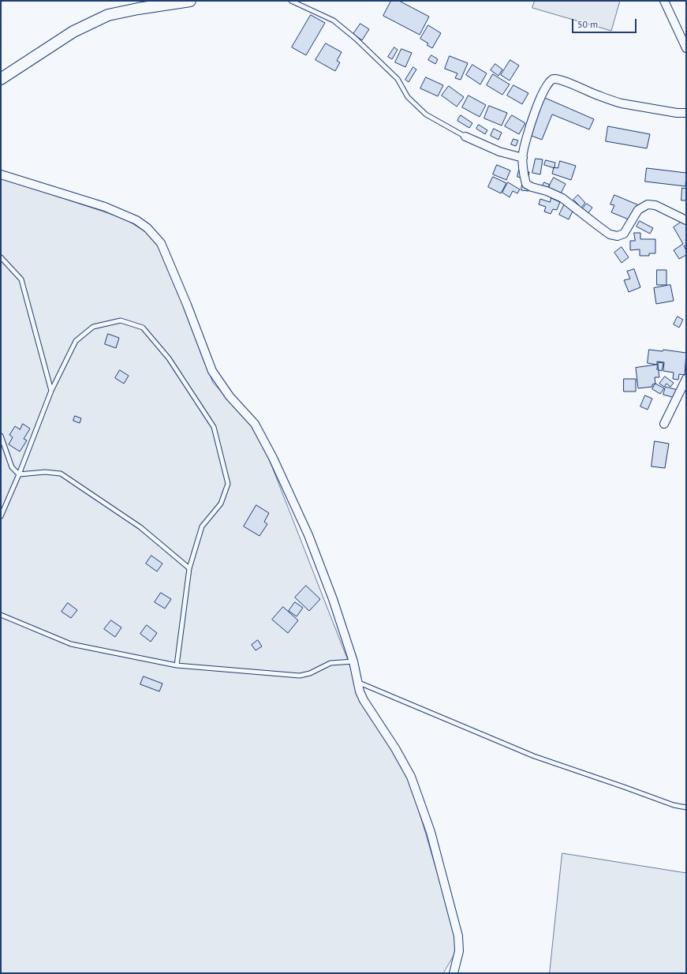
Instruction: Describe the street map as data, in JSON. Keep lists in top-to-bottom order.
{
  "scale_bar": "50 m"
}
